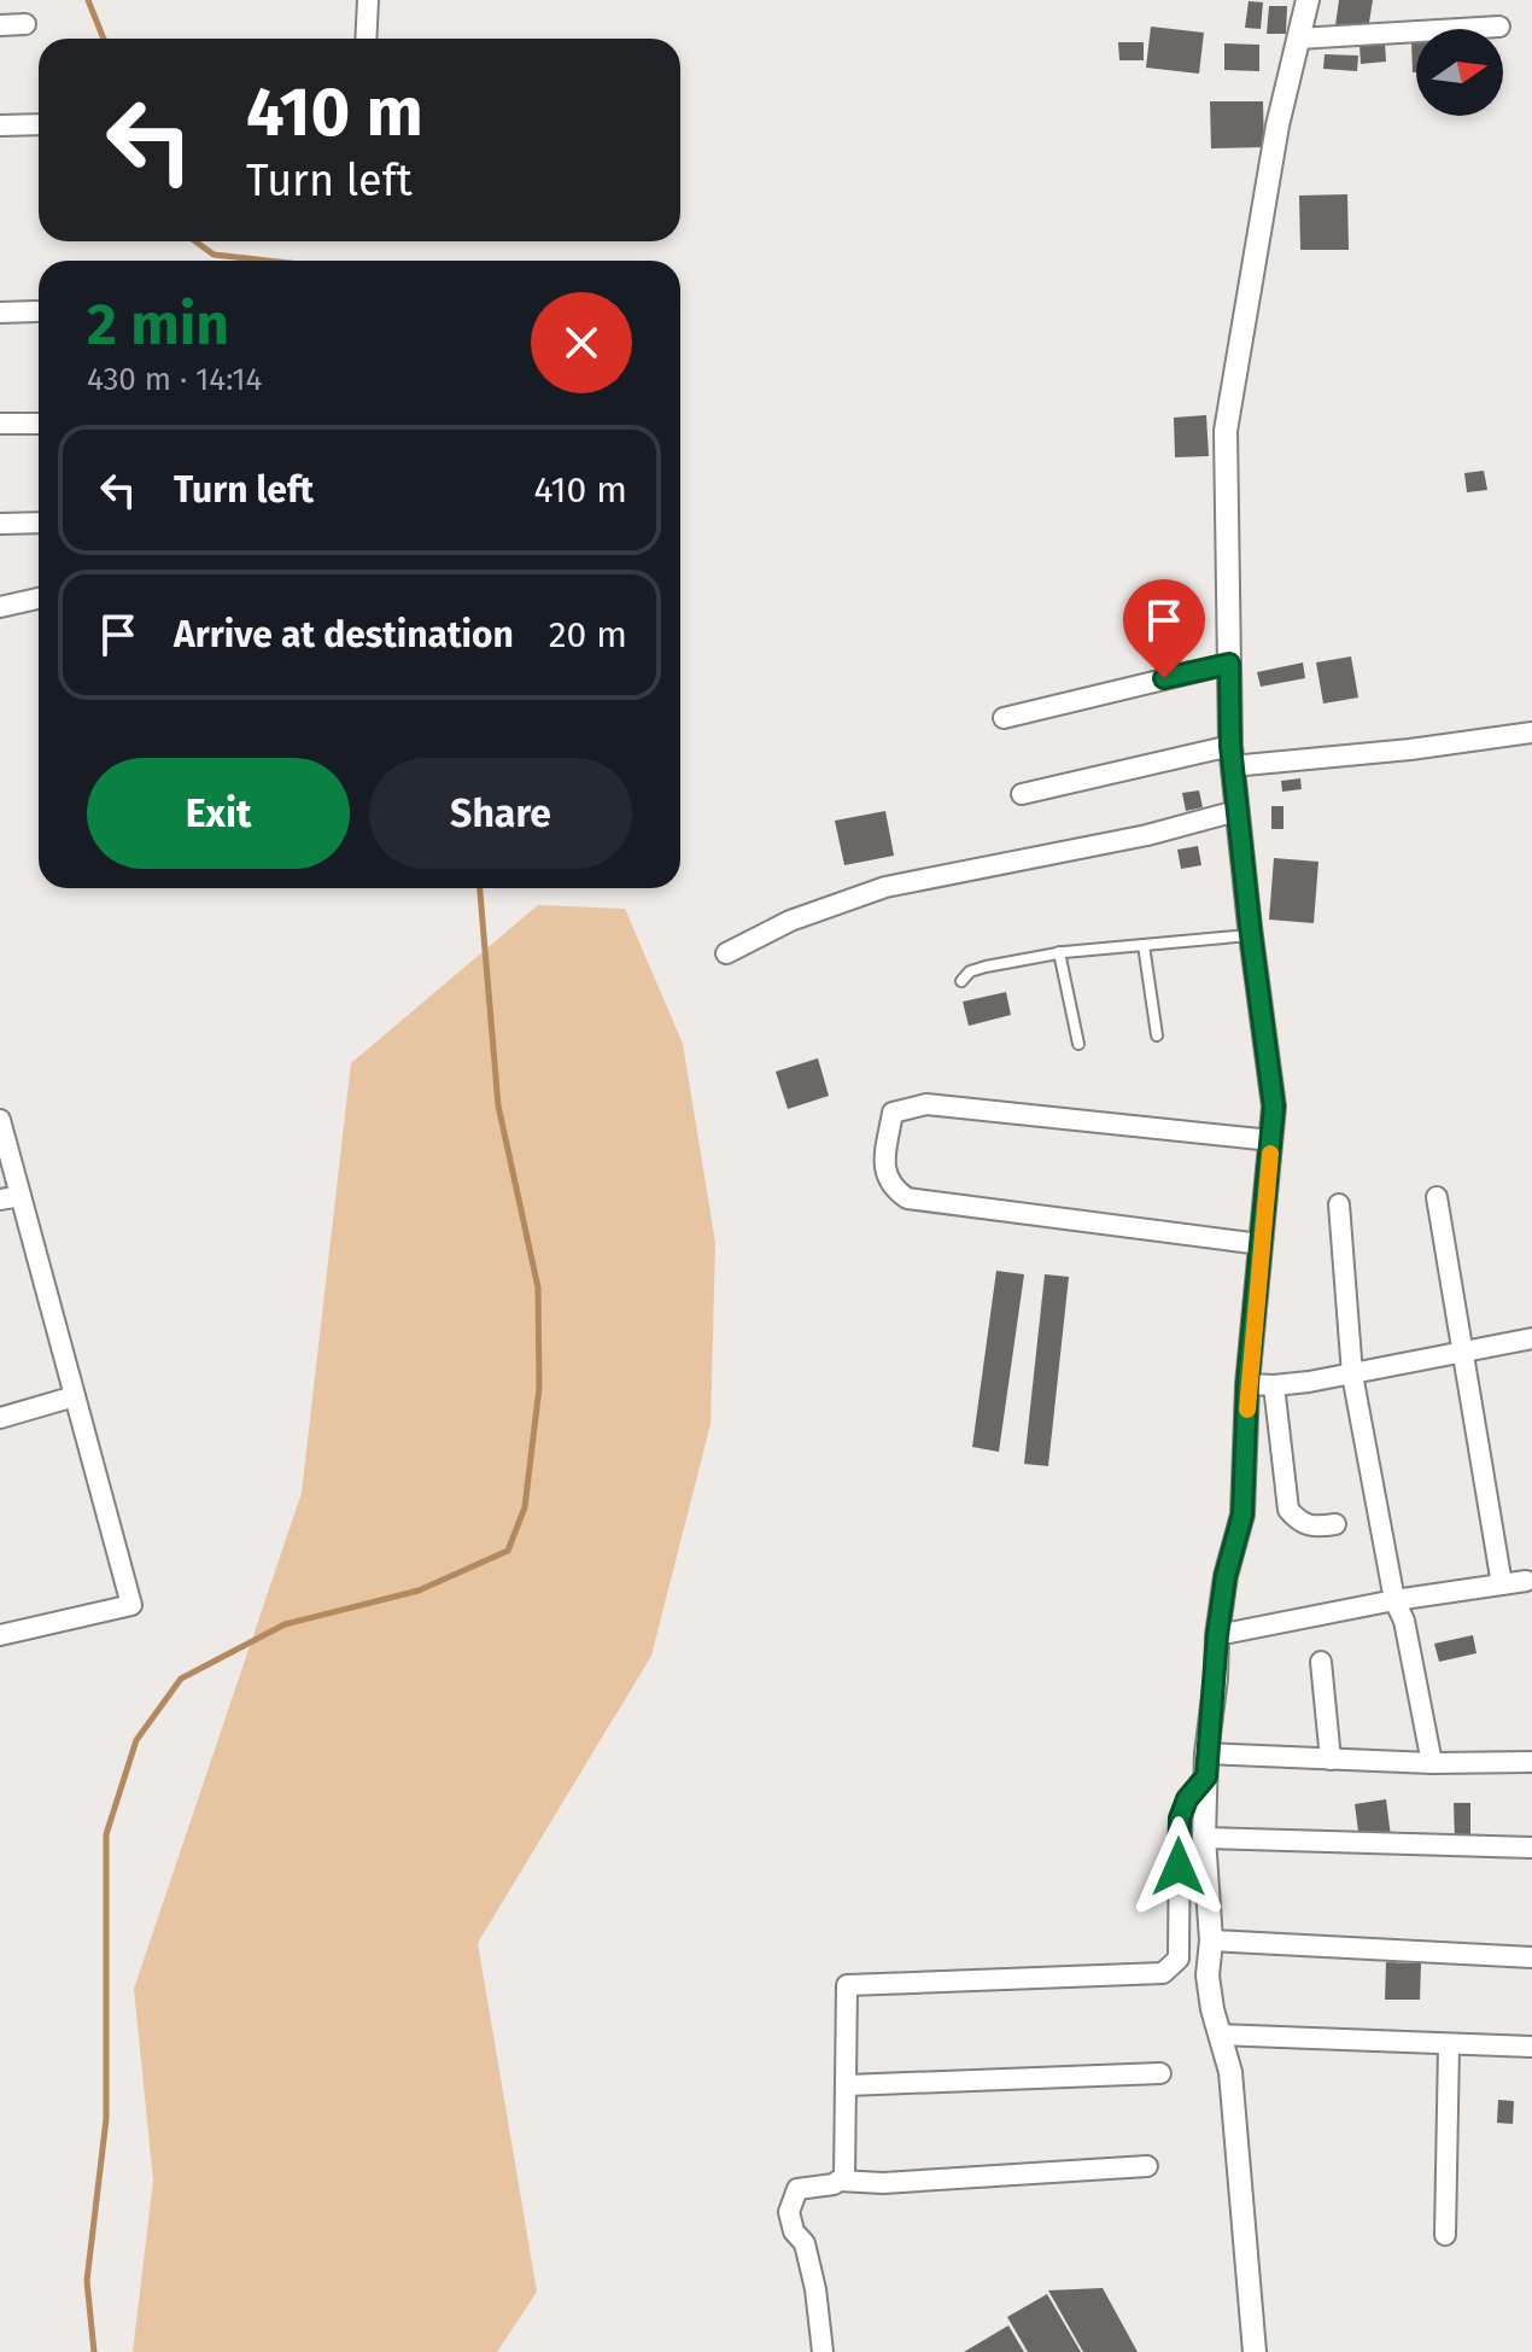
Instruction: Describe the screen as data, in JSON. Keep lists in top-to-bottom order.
{
  "north": "right",
  "page": {
    "turn": ["410 m", "Turn left"],
    "heading": ["2 min", "430 m · 14:14"],
    "list": [
      {
        "name": "Turn left",
        "value": "410 m"
      },
      {
        "name": "Arrive at destination",
        "value": "20 m"
      }
    ],
    "buttons": ["Exit", "Share"]
  }
}
